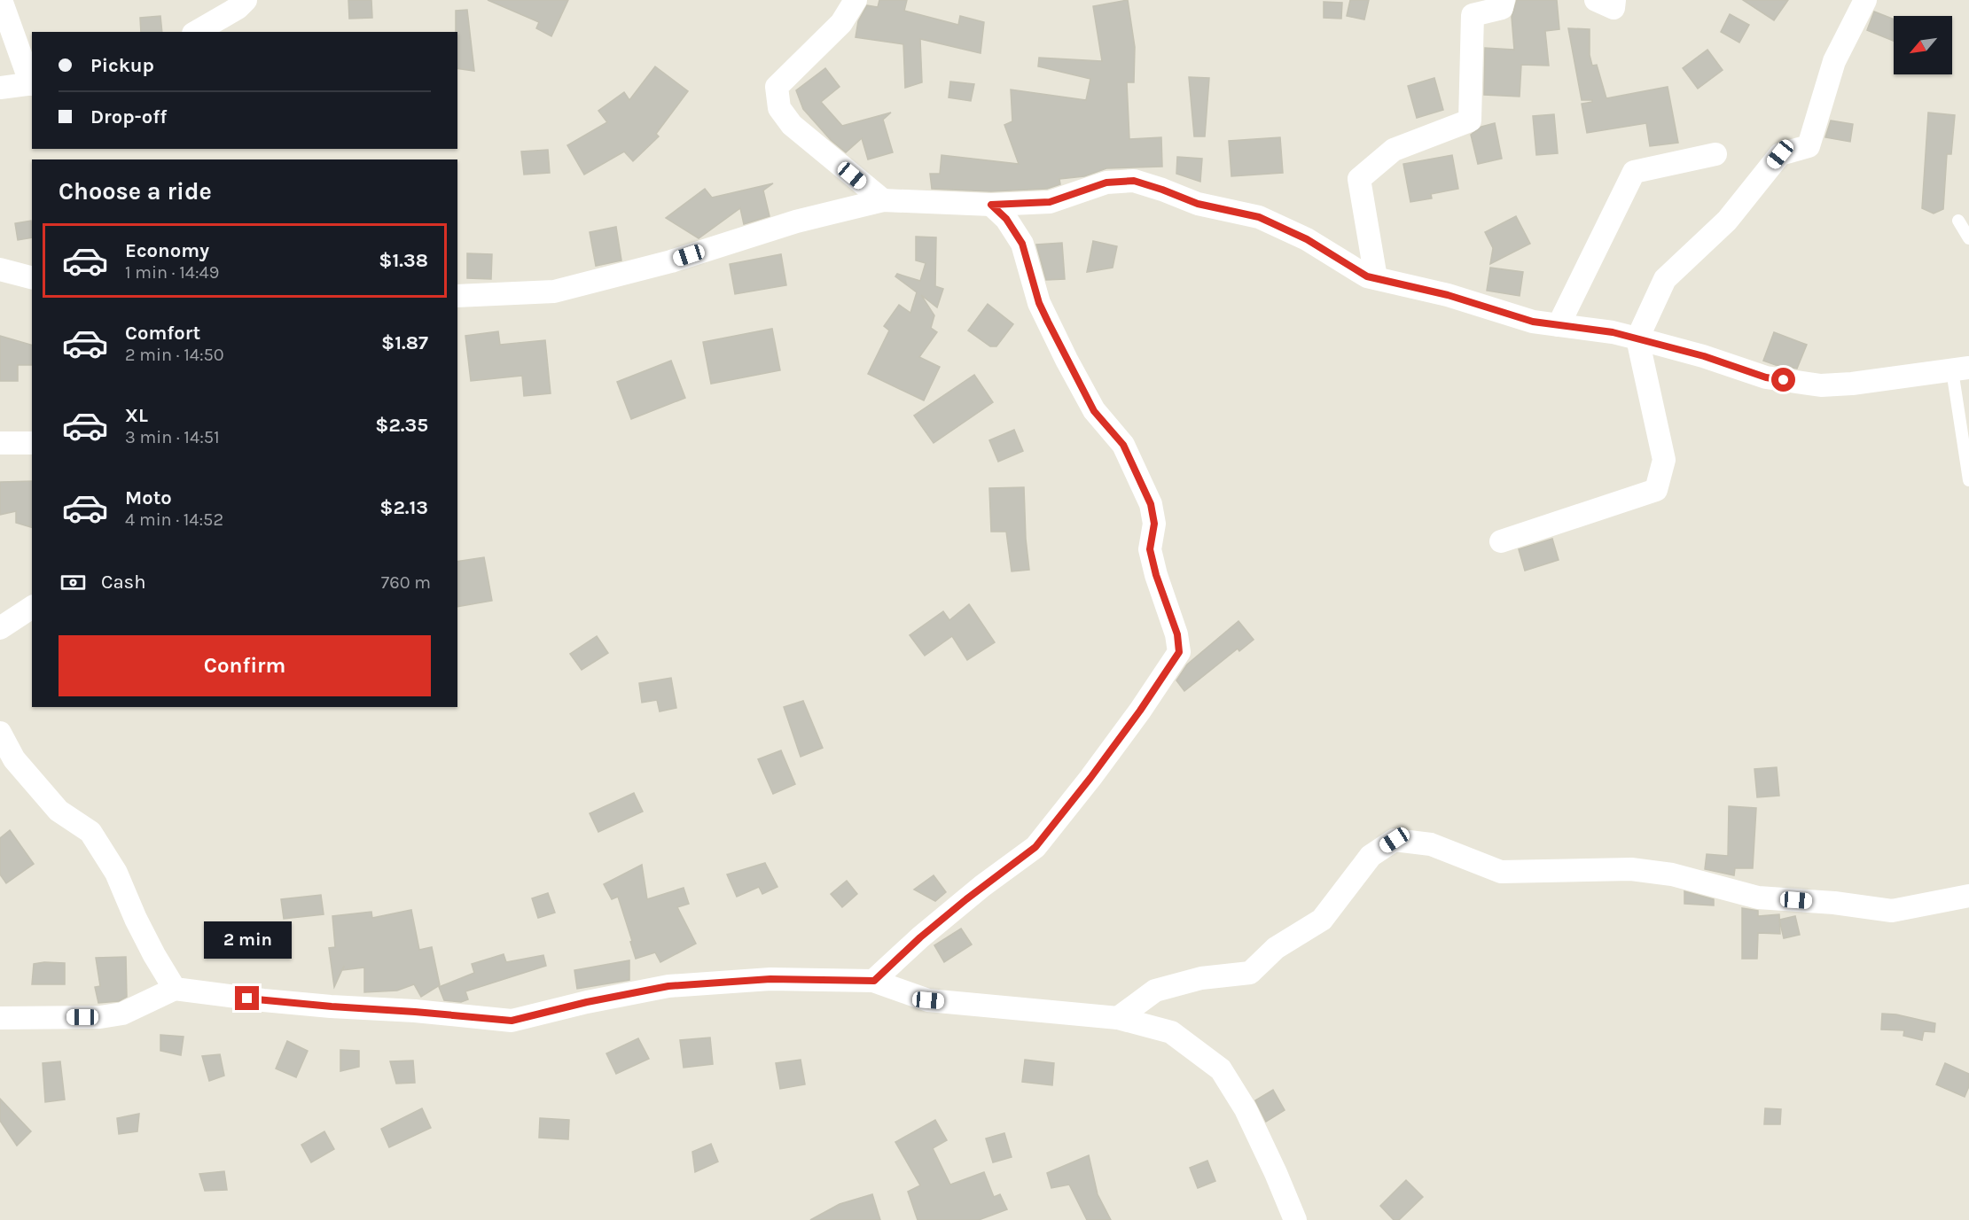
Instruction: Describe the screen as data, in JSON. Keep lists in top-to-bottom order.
{
  "north": "bottom left",
  "page": {
    "banner": ["Pickup", "Drop-off"],
    "heading": "Choose a ride",
    "list": [
      {
        "name": "Economy",
        "note": "1 min · 14:49",
        "value": "$1.38"
      },
      {
        "name": "Comfort",
        "note": "2 min · 14:50",
        "value": "$1.87"
      },
      {
        "name": "XL",
        "note": "3 min · 14:51",
        "value": "$2.35"
      },
      {
        "name": "Moto",
        "note": "4 min · 14:52",
        "value": "$2.13"
      }
    ],
    "pay": ["Cash", "760 m"],
    "buttons": "Confirm",
    "bubble": "2 min"
  }
}
